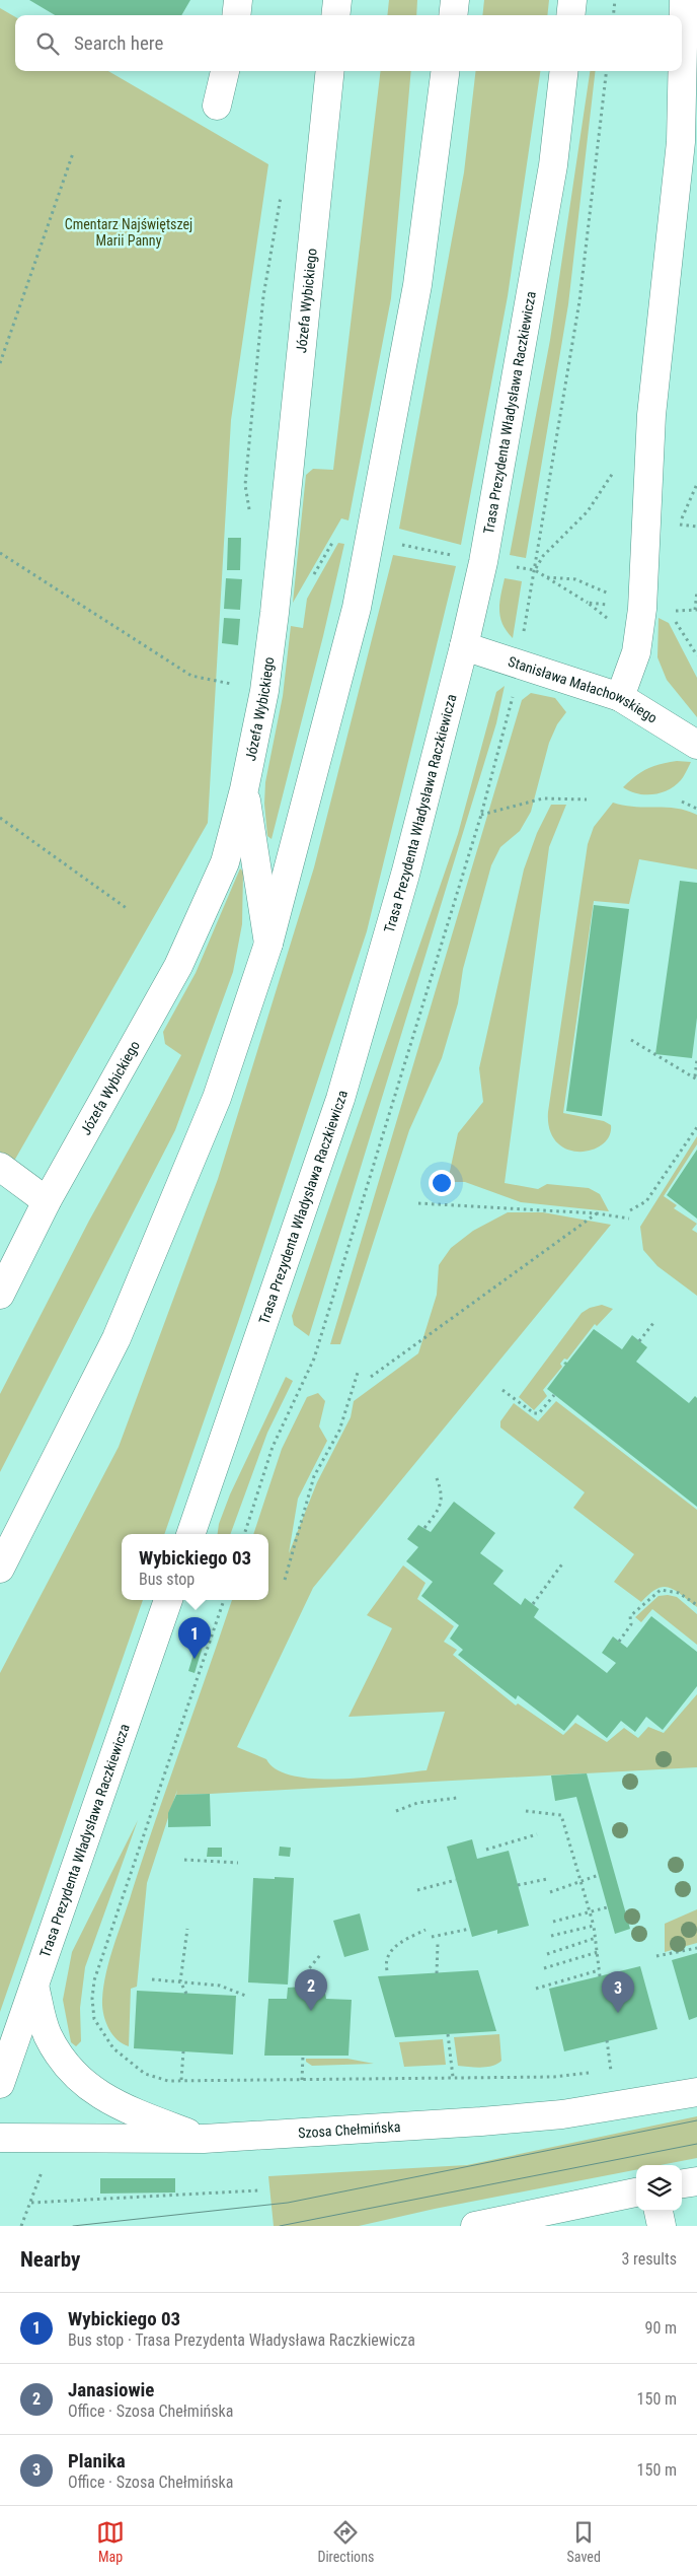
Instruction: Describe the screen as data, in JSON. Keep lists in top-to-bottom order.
{
  "streets": {
    "main road": [
      "Józefa Wybickiego",
      "Trasa Prezydenta Władysława Raczkiewicza",
      "Stanisława Małachowskiego",
      "Szosa Chełmińska"
    ]
  },
  "crossings": [
    ["Trasa Prezydenta Władysława Raczkiewicza", "Stanisława Małachowskiego"]
  ],
  "parks": ["Cmentarz Najświętszej Marii Panny"],
  "page": {
    "search": "Search here",
    "popup": ["Wybickiego 03", "Bus stop"],
    "pins": ["1", "2", "3"],
    "heading": ["Nearby", "3 results"],
    "list": [
      {
        "mark": "1",
        "name": "Wybickiego 03",
        "note": "Bus stop · Trasa Prezydenta Władysława Raczkiewicza",
        "value": "90 m"
      },
      {
        "mark": "2",
        "name": "Janasiowie",
        "note": "Office · Szosa Chełmińska",
        "value": "150 m"
      },
      {
        "mark": "3",
        "name": "Planika",
        "note": "Office · Szosa Chełmińska",
        "value": "150 m"
      }
    ],
    "nav": ["Map", "Directions", "Saved"]
  }
}
